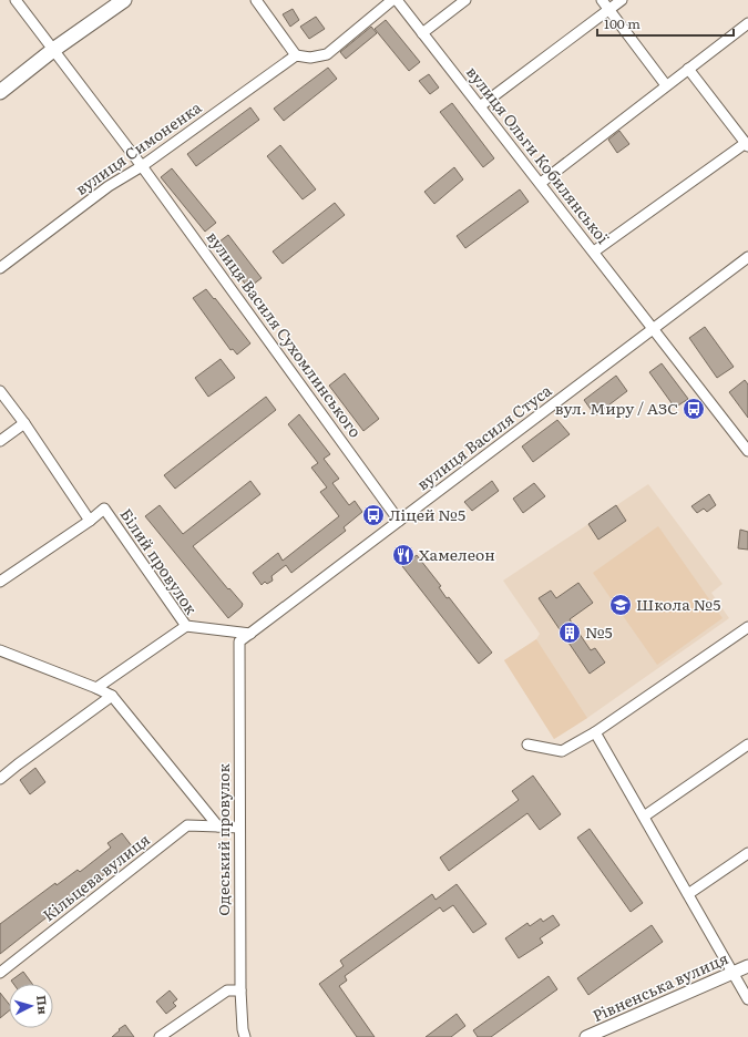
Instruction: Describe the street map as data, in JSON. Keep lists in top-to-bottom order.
{
  "streets": {
    "street": [
      "вулиця Симоненка",
      "вулиця Ольги Кобилянської",
      "вулиця Василя Сухомлинського",
      "вулиця Василя Стуса",
      "Білий провулок",
      "Одеський провулок",
      "Кільцева вулиця",
      "Рівненська вулиця"
    ]
  },
  "crossings": [
    ["вулиця Симоненка", "вулиця Василя Сухомлинського"],
    ["вулиця Ольги Кобилянської", "вулиця Василя Стуса"],
    ["вулиця Василя Сухомлинського", "вулиця Василя Стуса"],
    ["вулиця Василя Стуса", "Одеський провулок"],
    ["Одеський провулок", "Кільцева вулиця"]
  ],
  "places": {
    "bus stop": ["вул. Миру / АЗС", "Ліцей №5"],
    "restaurant": ["Хамелеон"],
    "school or university": ["Школа №5"],
    "building": ["№5"]
  },
  "scale_bar": "100 m",
  "north": "right"
}
